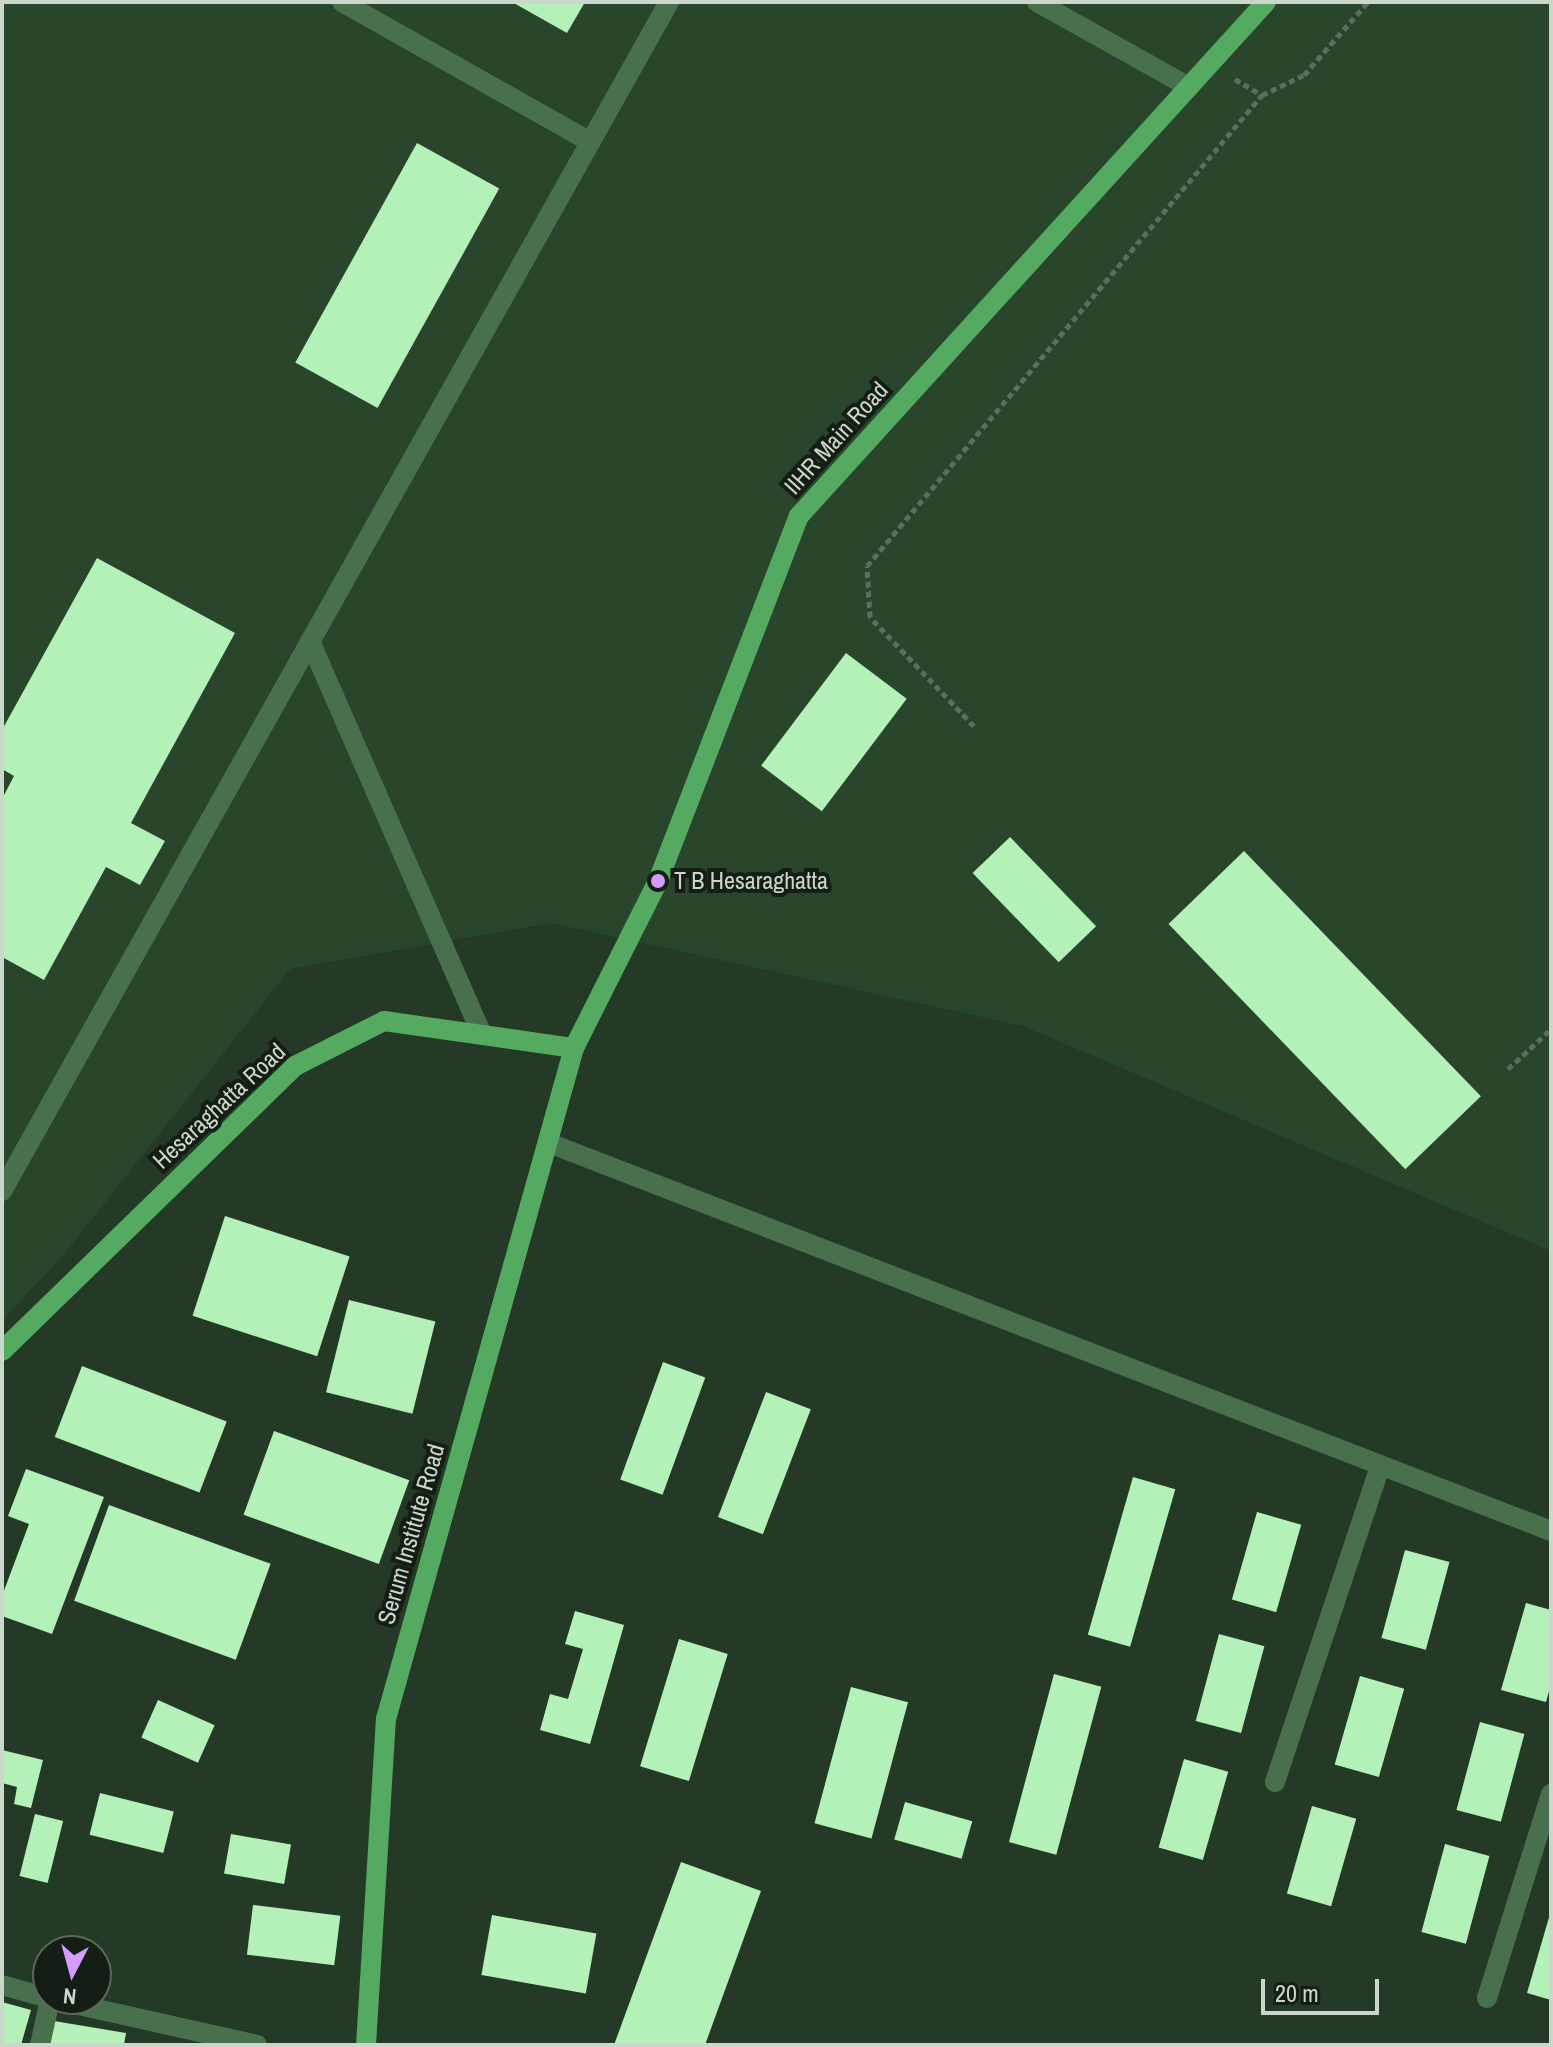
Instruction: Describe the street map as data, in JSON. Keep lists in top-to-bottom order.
{
  "streets": {
    "main road": ["IIHR Main Road", "Hesaraghatta Road", "Serum Institute Road"]
  },
  "crossings": [
    ["IIHR Main Road", "Hesaraghatta Road"],
    ["IIHR Main Road", "Serum Institute Road"],
    ["Hesaraghatta Road", "Serum Institute Road"]
  ],
  "places": ["T B Hesaraghatta"],
  "scale_bar": "20 m",
  "north": "bottom"
}
